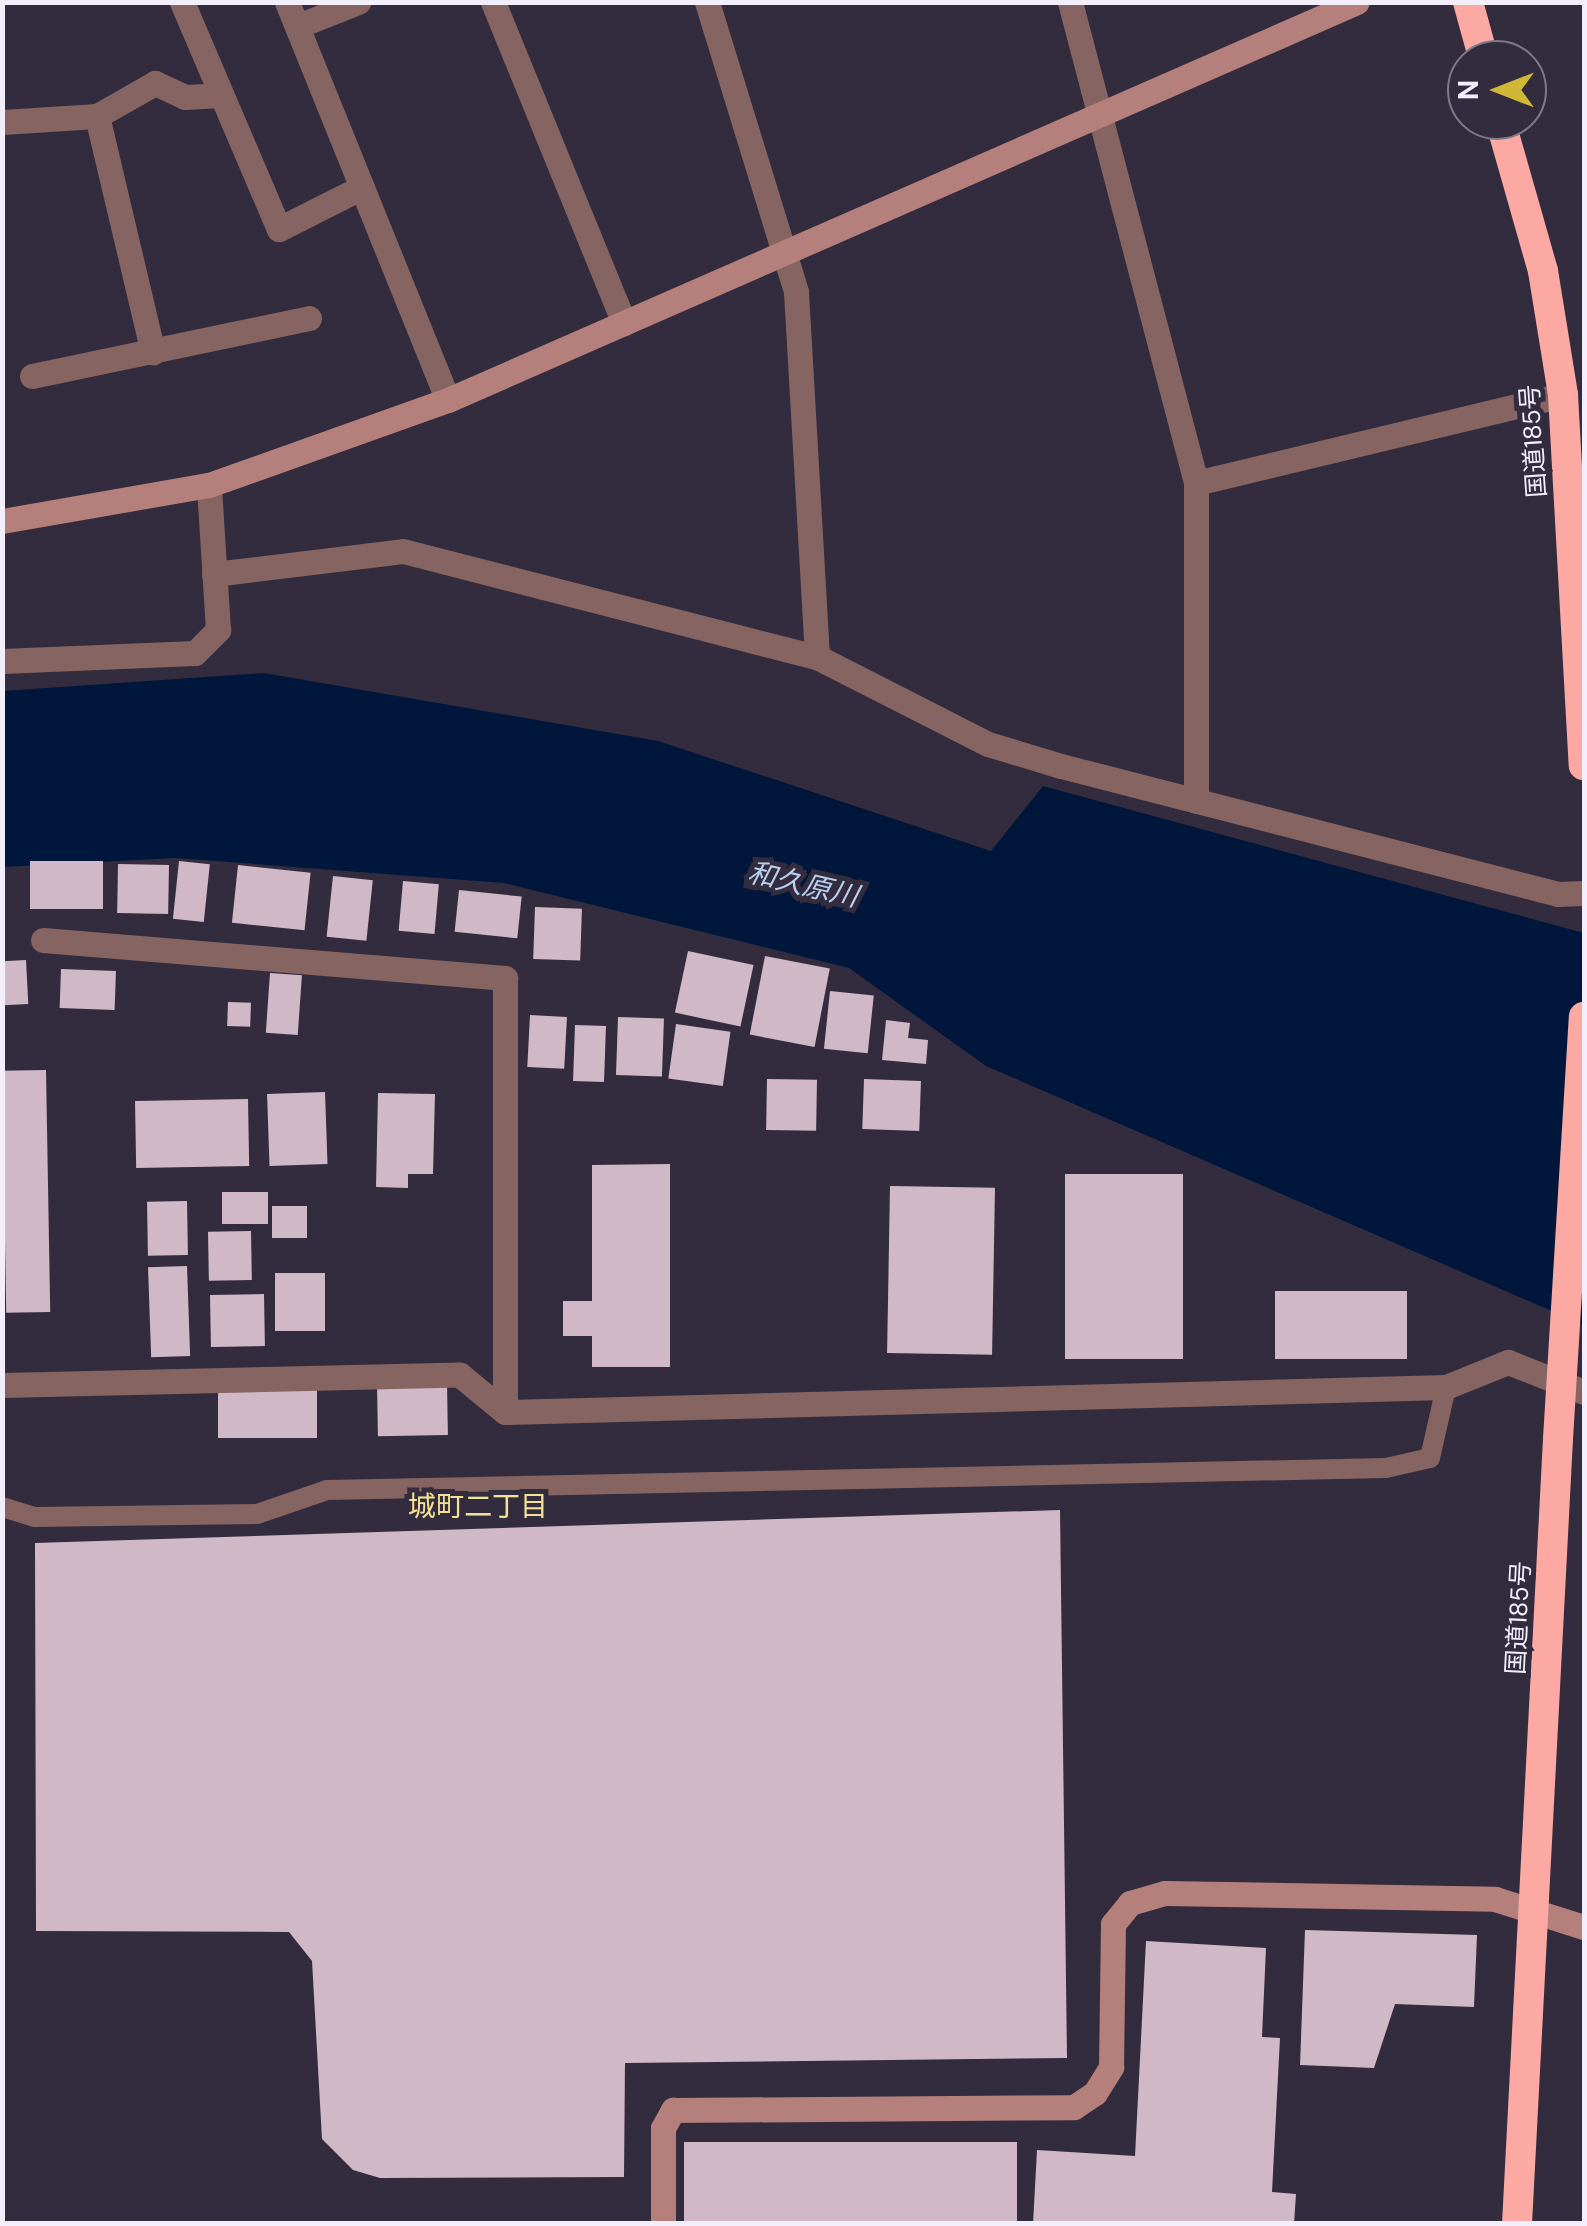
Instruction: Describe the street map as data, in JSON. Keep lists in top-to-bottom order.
{
  "streets": {
    "highway": ["国道185号"]
  },
  "districts": ["城町二丁目"],
  "water": ["和久原川"],
  "north": "left"
}
